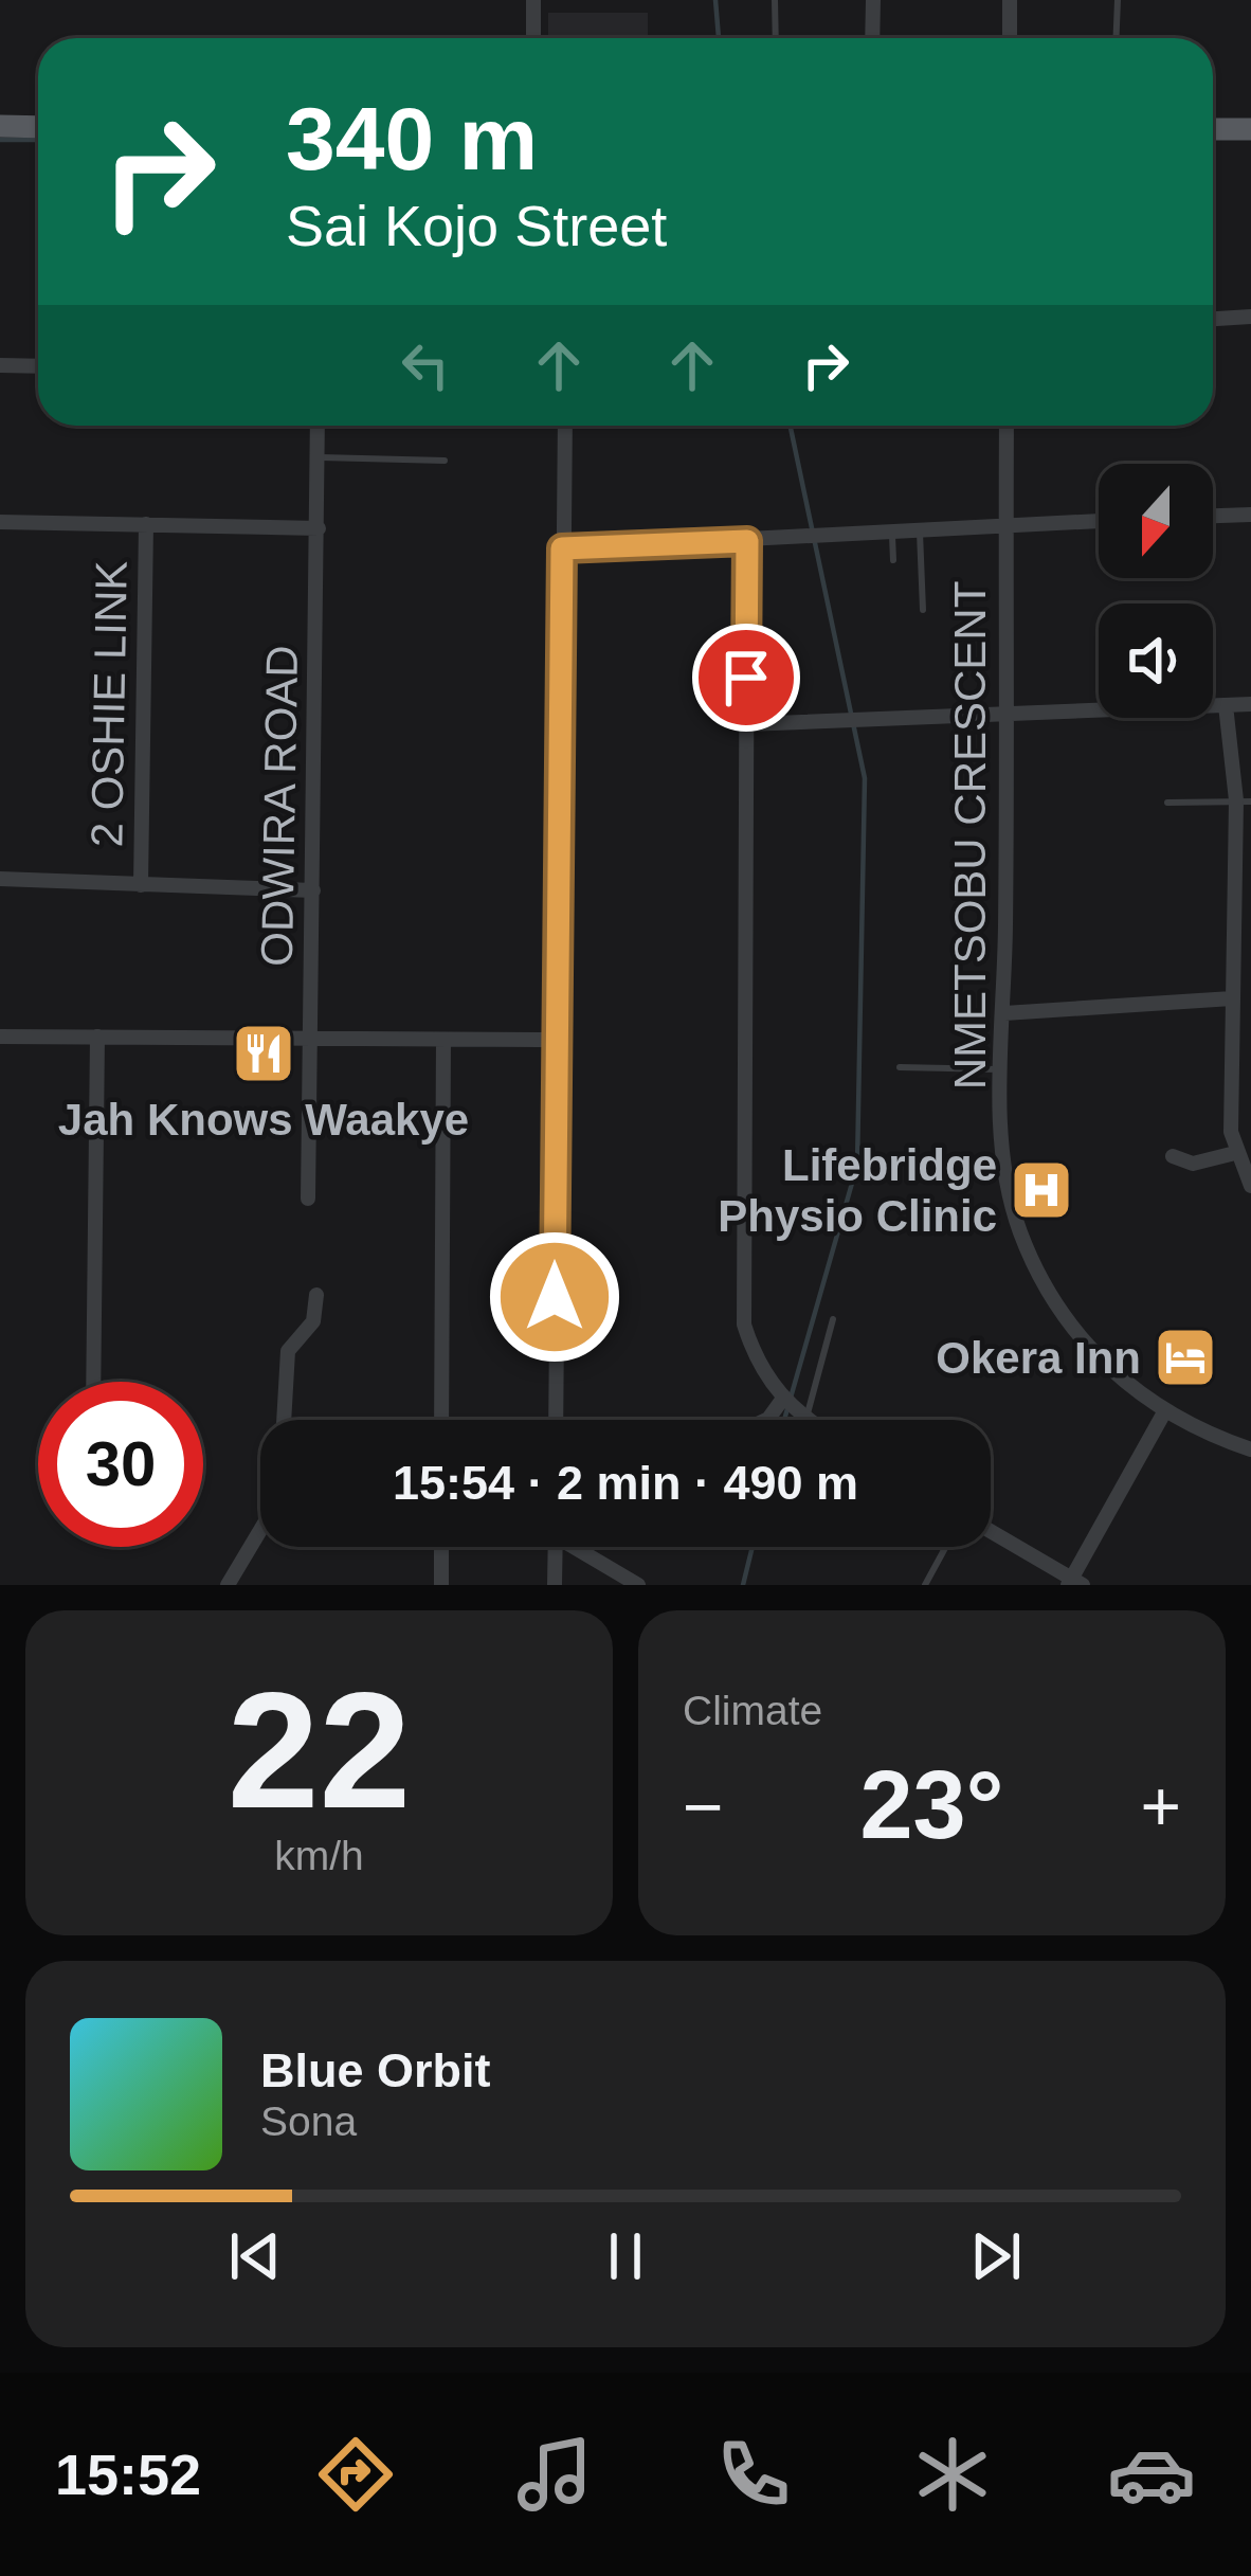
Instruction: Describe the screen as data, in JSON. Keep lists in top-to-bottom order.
{
  "streets": {
    "street": ["2 OSHIE LINK", "ODWIRA ROAD", "NMETSOBU CRESCENT"]
  },
  "places": {
    "restaurant": ["Jah Knows Waakye"],
    "hospital": ["Lifebridge Physio Clinic"],
    "hotel": ["Okera Inn"]
  },
  "north": "bottom",
  "page": {
    "turn": ["340 m", "Sai Kojo Street"],
    "limit": "30",
    "trip": "15:54 · 2 min · 490 m",
    "tile": [
      ["22", "km/h"],
      "Climate"
    ],
    "heat": ["−", "23°", "+"],
    "song": ["Blue Orbit", "Sona"],
    "tabs": "15:52"
  }
}
